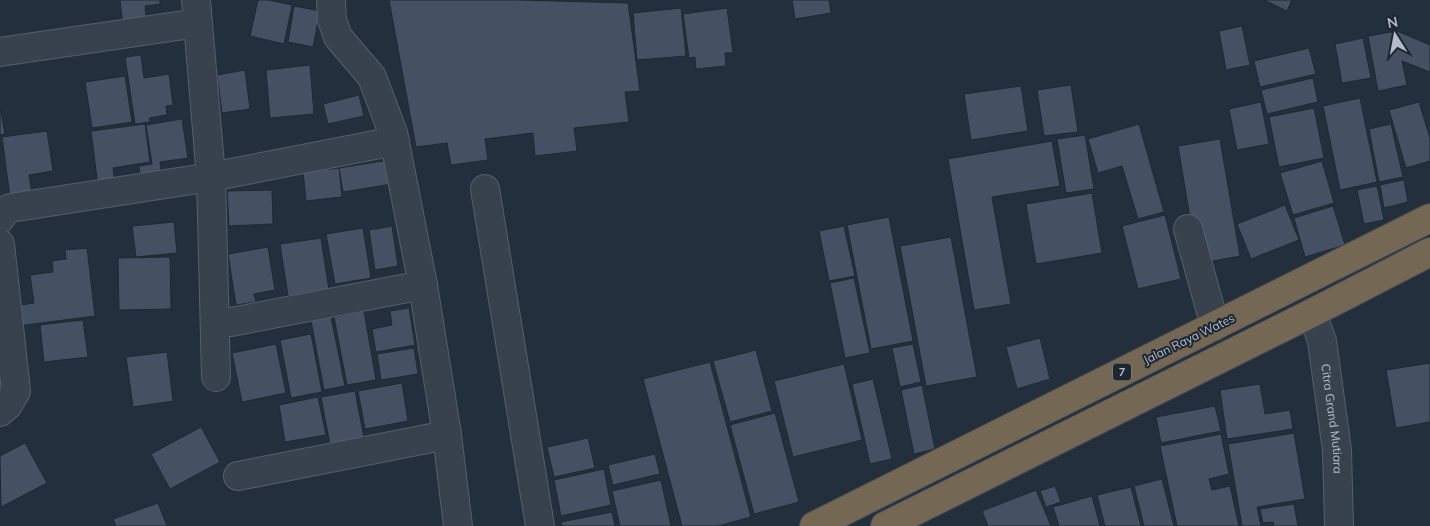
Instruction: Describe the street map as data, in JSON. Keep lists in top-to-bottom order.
{
  "streets": {
    "highway": ["Jalan Raya Wates", "7"],
    "street": ["Citra Grand Mutiara"]
  },
  "north": "top"
}
